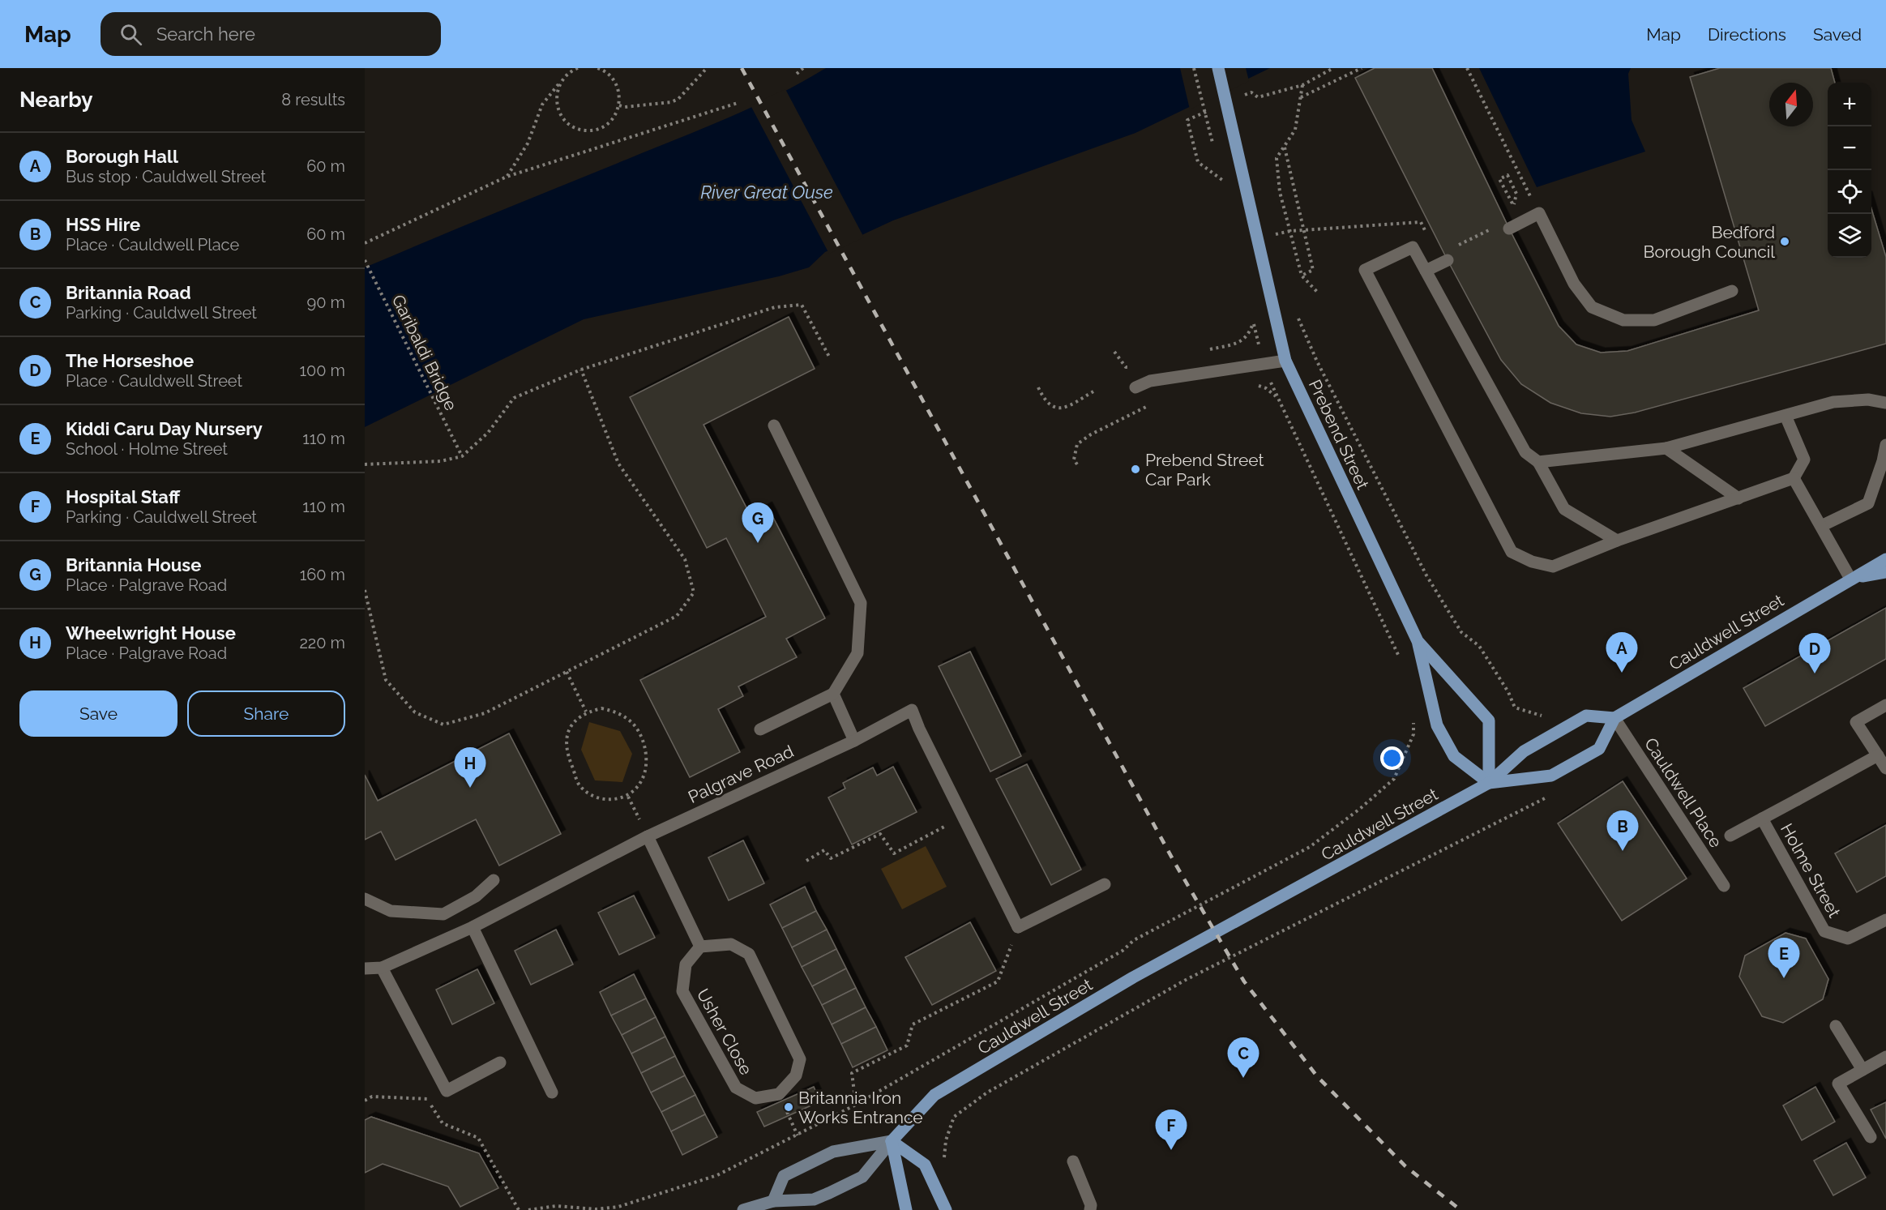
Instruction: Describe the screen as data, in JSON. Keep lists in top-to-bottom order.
{
  "streets": {
    "main road": ["Prebend Street", "Cauldwell Street"],
    "street": [
      "Palgrave Road",
      "Cauldwell Place",
      "Holme Street",
      "Usher Close"
    ],
    "path": ["Garibaldi Bridge"]
  },
  "crossings": [
    ["Prebend Street", "Cauldwell Street"],
    ["Cauldwell Street", "Cauldwell Place"]
  ],
  "water": ["River Great Ouse"],
  "places": ["Bedford Borough Council", "Prebend Street Car Park", "Britannia Iron Works Entrance"],
  "north": "top",
  "page": {
    "header": "Map",
    "search": "Search here",
    "nav": ["Map", "Directions", "Saved"],
    "heading": ["Nearby", "8 results"],
    "map_buttons": ["+", "−"],
    "list": [
      {
        "mark": "A",
        "name": "Borough Hall",
        "note": "Bus stop · Cauldwell Street",
        "value": "60 m"
      },
      {
        "mark": "B",
        "name": "HSS Hire",
        "note": "Place · Cauldwell Place",
        "value": "60 m"
      },
      {
        "mark": "C",
        "name": "Britannia Road",
        "note": "Parking · Cauldwell Street",
        "value": "90 m"
      },
      {
        "mark": "D",
        "name": "The Horseshoe",
        "note": "Place · Cauldwell Street",
        "value": "100 m"
      },
      {
        "mark": "E",
        "name": "Kiddi Caru Day Nursery",
        "note": "School · Holme Street",
        "value": "110 m"
      },
      {
        "mark": "F",
        "name": "Hospital Staff",
        "note": "Parking · Cauldwell Street",
        "value": "110 m"
      },
      {
        "mark": "G",
        "name": "Britannia House",
        "note": "Place · Palgrave Road",
        "value": "160 m"
      },
      {
        "mark": "H",
        "name": "Wheelwright House",
        "note": "Place · Palgrave Road",
        "value": "220 m"
      }
    ],
    "pins": [
      "G",
      "A",
      "D",
      "H",
      "B",
      "E",
      "C",
      "F"
    ],
    "buttons": ["Save", "Share"]
  }
}
